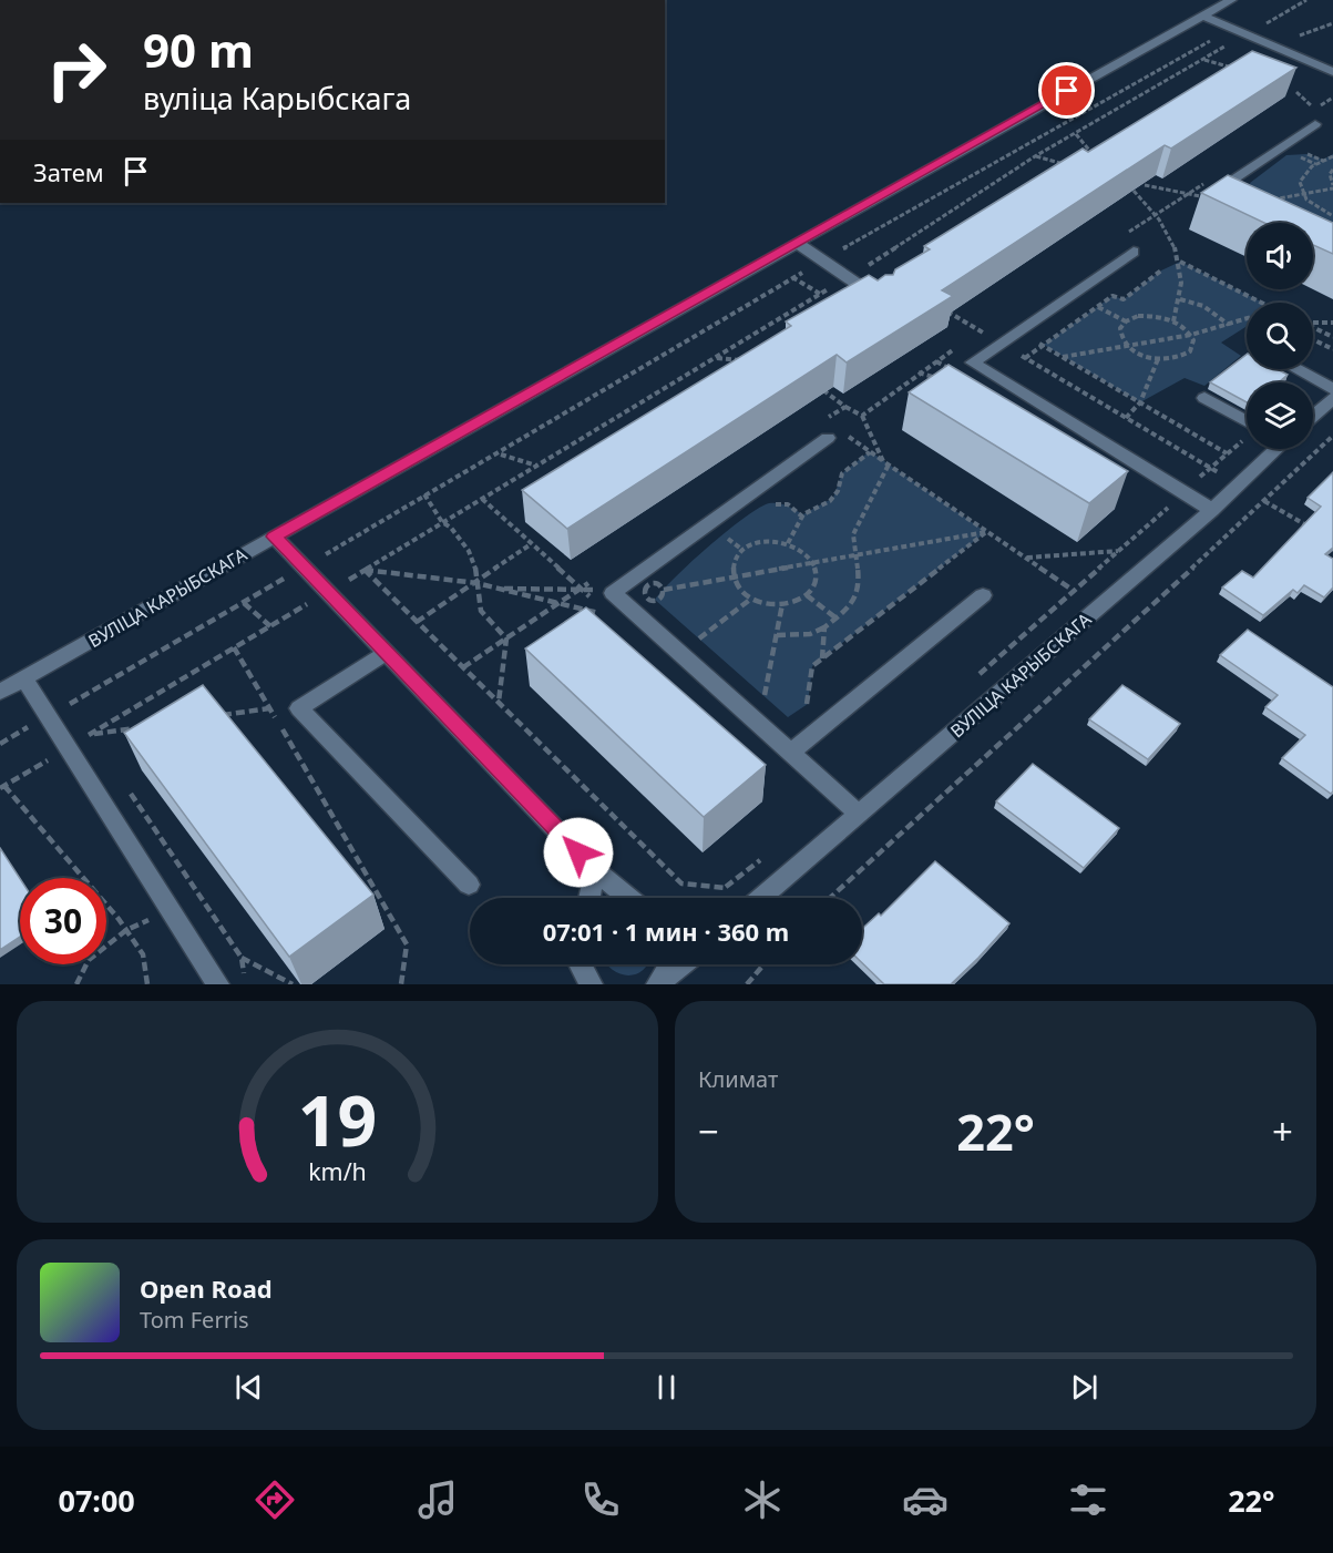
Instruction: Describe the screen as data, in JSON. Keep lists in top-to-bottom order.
{
  "streets": {
    "street": ["ВУЛІЦА КАРЫБСКАГА"]
  },
  "page": {
    "turn": ["90 m", "вуліца Карыбскага"],
    "then": "Затем",
    "limit": "30",
    "trip": "07:01 · 1 мин · 360 m",
    "tile": "Климат",
    "heat": ["−", "22°", "+"],
    "song": ["Open Road", "Tom Ferris"],
    "tabs": ["07:00", "22°"],
    "gauge": ["19", "km/h"]
  }
}
